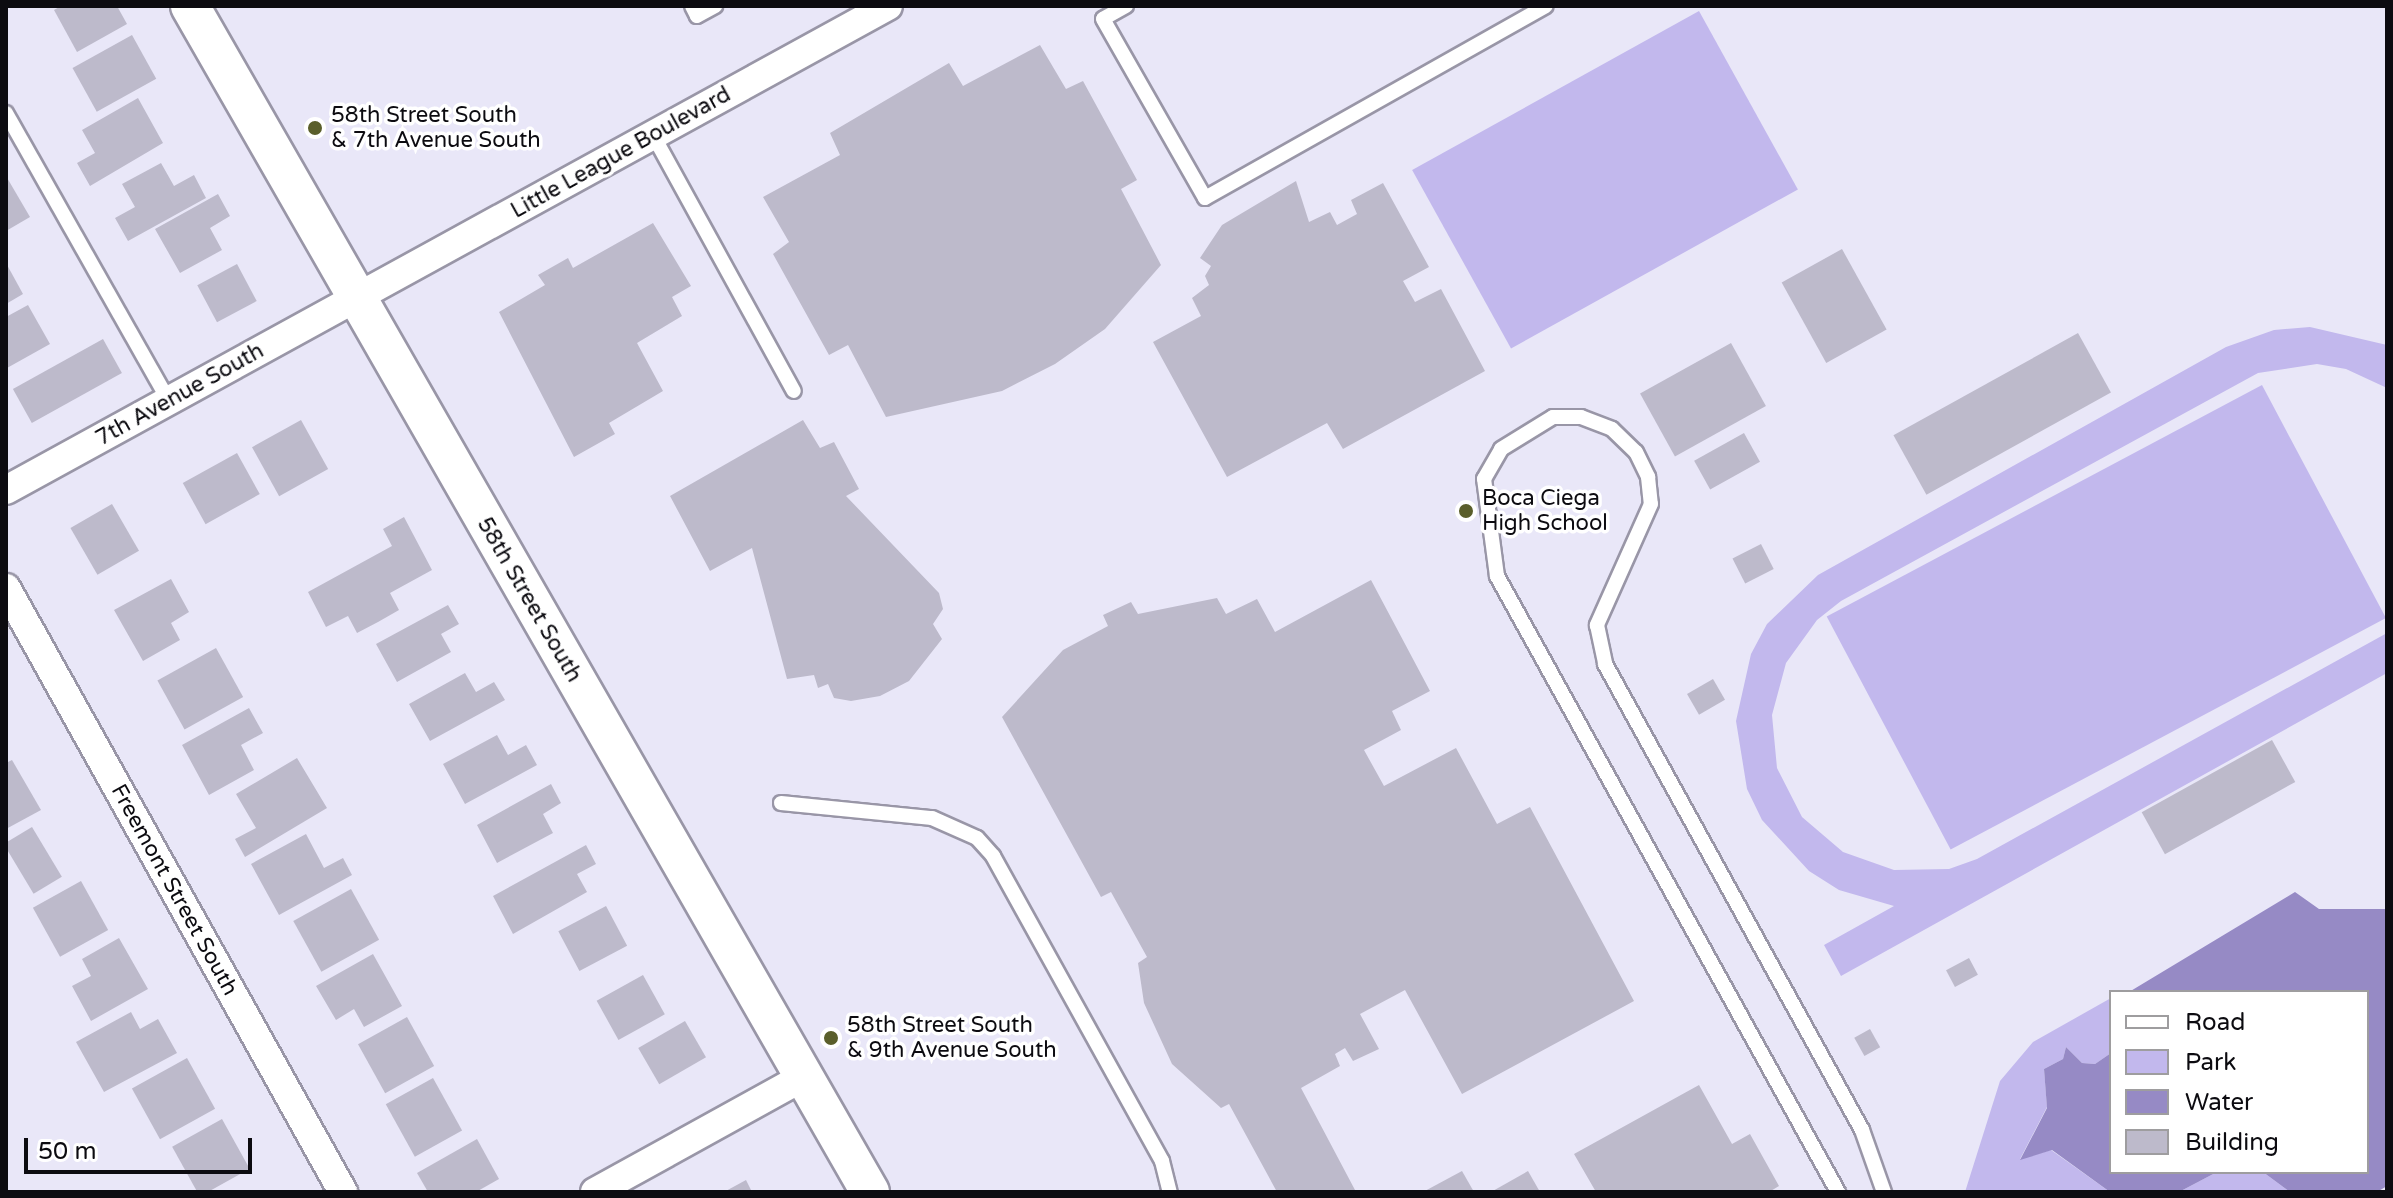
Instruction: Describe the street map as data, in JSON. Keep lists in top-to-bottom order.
{
  "streets": {
    "street": [
      "Little League Boulevard",
      "7th Avenue South",
      "58th Street South",
      "Freemont Street South"
    ]
  },
  "crossings": [
    ["Little League Boulevard", "7th Avenue South"],
    ["Little League Boulevard", "58th Street South"],
    ["7th Avenue South", "58th Street South"]
  ],
  "places": ["58th Street South & 7th Avenue South", "Boca Ciega High School", "58th Street South & 9th Avenue South"],
  "legend": [
    "Road",
    "Park",
    "Water",
    "Building"
  ],
  "scale_bar": "50 m"
}
